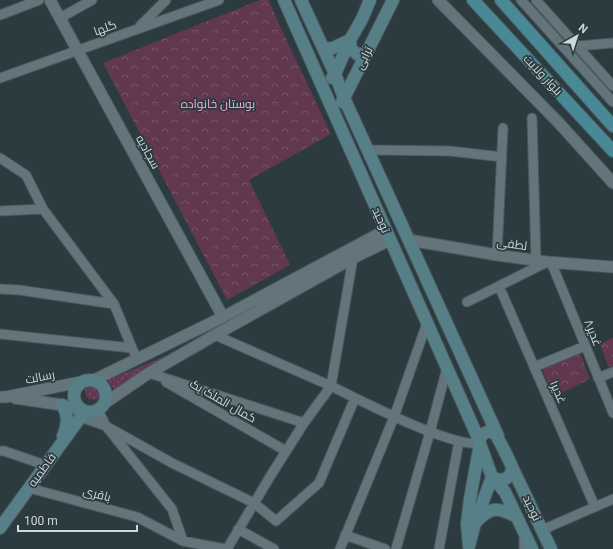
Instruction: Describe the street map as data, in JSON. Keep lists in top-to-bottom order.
{
  "streets": {
    "main road": [
      "ترابی",
      "بلوار ولایت",
      "توحید",
      "فاطمیه"
    ],
    "street": [
      "گلها",
      "سجادیه",
      "لطفی",
      "غدیر۸",
      "رسالت",
      "غدیر۱",
      "کمال الملک یک",
      "باقری"
    ]
  },
  "crossings": [
    ["گلها", "سجادیه"],
    ["ترابی", "توحید"],
    ["سجادیه", "رسالت"],
    ["توحید", "لطفی"],
    ["توحید", "رسالت"],
    ["لطفی", "غدیر۸"],
    ["رسالت", "فاطمیه"],
    ["فاطمیه", "باقری"]
  ],
  "parks": ["بوستان خانواده"],
  "scale_bar": "100 m",
  "north": "top right"
}
